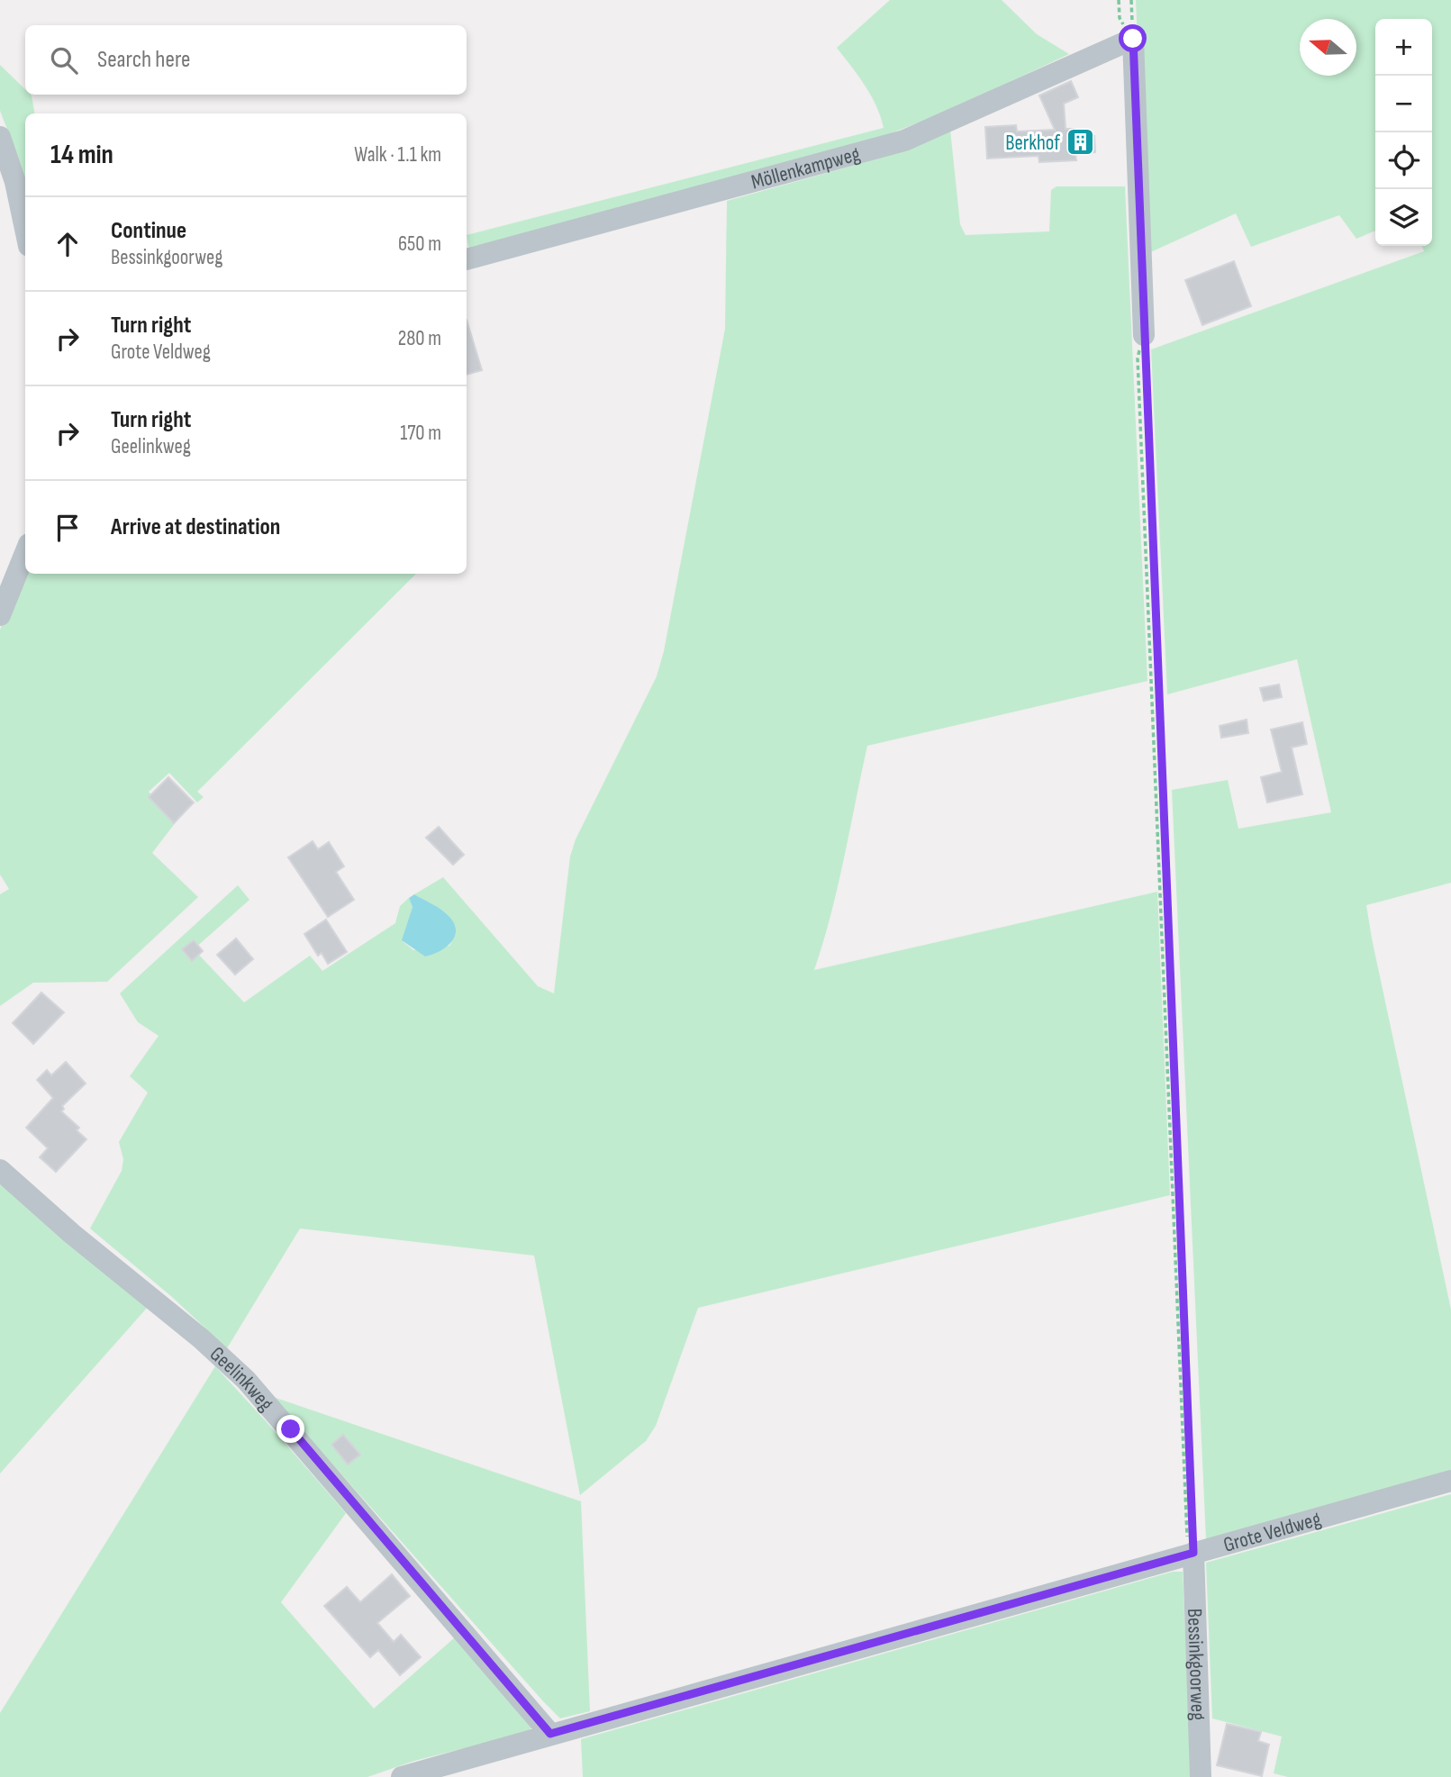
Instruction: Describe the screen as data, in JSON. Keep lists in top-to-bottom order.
{
  "streets": {
    "street": [
      "Möllenkampweg",
      "Geelinkweg",
      "Grote Veldweg",
      "Bessinkgoorweg"
    ]
  },
  "crossings": [
    ["Geelinkweg", "Grote Veldweg"],
    ["Grote Veldweg", "Bessinkgoorweg"]
  ],
  "places": {
    "building": ["Berkhof"]
  },
  "north": "left",
  "page": {
    "map_buttons": ["+", "−"],
    "search": "Search here",
    "heading": ["14 min", "Walk · 1.1 km"],
    "list": [
      ["Continue", "Bessinkgoorweg", "650 m"],
      ["Turn right", "Grote Veldweg", "280 m"],
      ["Turn right", "Geelinkweg", "170 m"],
      "Arrive at destination"
    ]
  }
}
